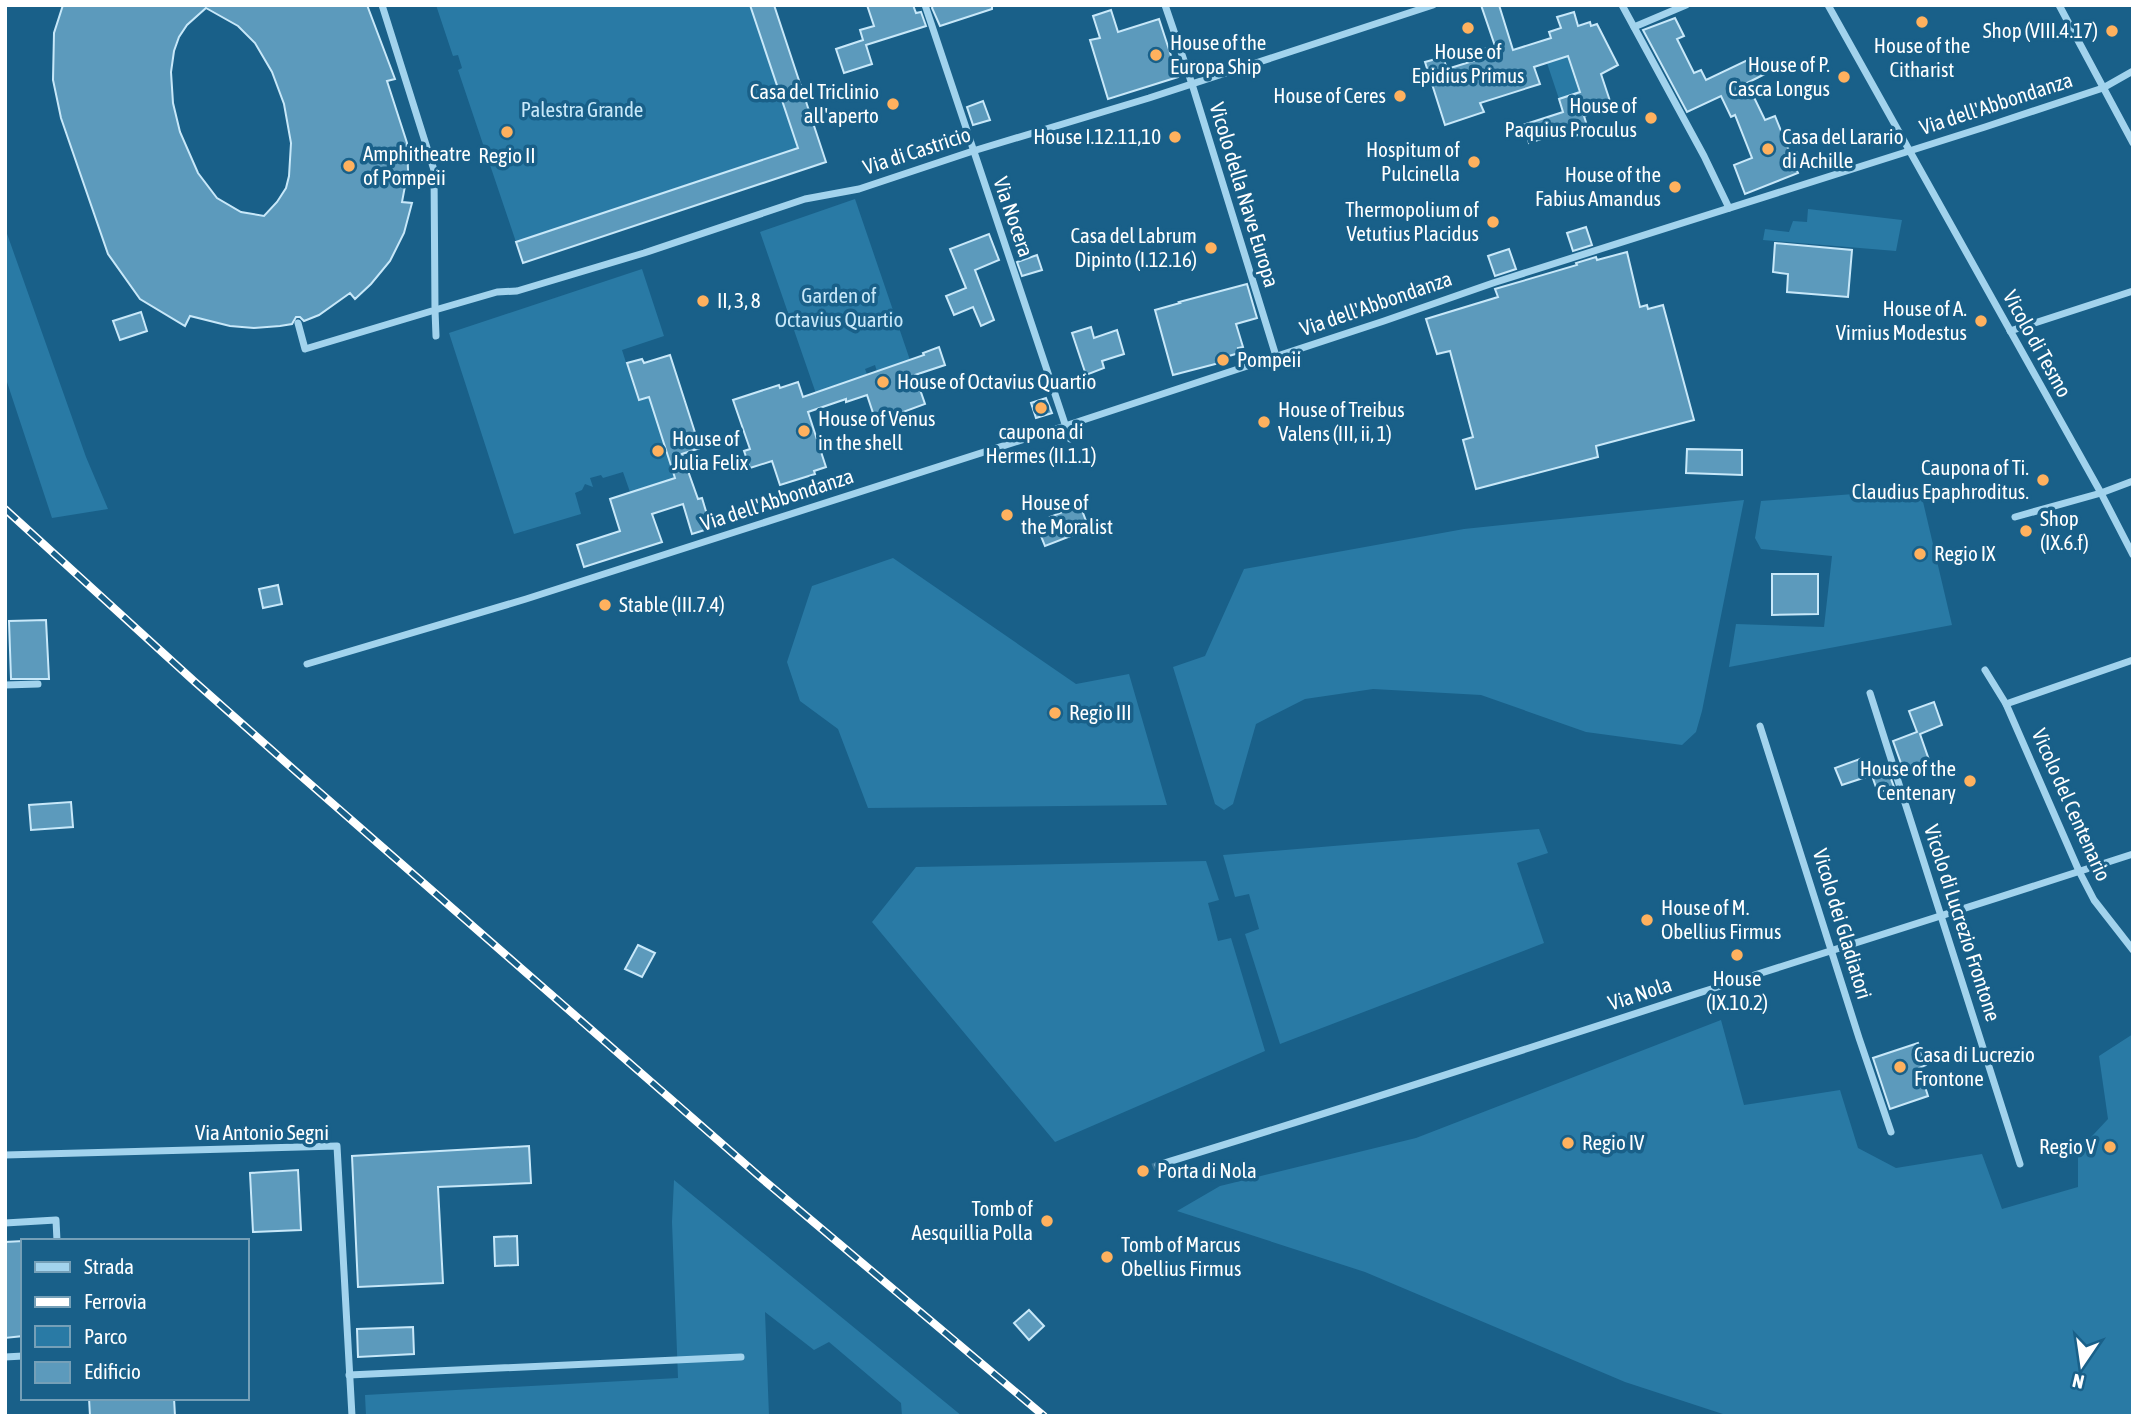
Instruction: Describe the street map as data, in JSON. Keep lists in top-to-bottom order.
{
  "streets": {
    "street": [
      "Via dell'Abbondanza",
      "Via di Castricio",
      "Vicolo della Nave Europa",
      "Via Nocera",
      "Vicolo di Tesmo",
      "Vicolo del Centenario",
      "Vicolo di Lucrezio Frontone",
      "Vicolo dei Gladiatori",
      "Via Nola",
      "Via Antonio Segni"
    ]
  },
  "crossings": [
    ["Via dell'Abbondanza", "Vicolo della Nave Europa"],
    ["Via dell'Abbondanza", "Via Nocera"],
    ["Via dell'Abbondanza", "Vicolo di Tesmo"],
    ["Via di Castricio", "Vicolo della Nave Europa"],
    ["Via di Castricio", "Via Nocera"],
    ["Vicolo del Centenario", "Via Nola"],
    ["Vicolo di Lucrezio Frontone", "Via Nola"],
    ["Vicolo dei Gladiatori", "Via Nola"]
  ],
  "parks": ["Palestra Grande", "Garden of Octavius Quartio"],
  "places": [
    "House of the Citharist",
    "House of Epidius Primus",
    "Shop (VIII.4.17)",
    "House of the Europa Ship",
    "House of P. Casca Longus",
    "House of Ceres",
    "Casa del Triclinio all'aperto",
    "House of Paquius Proculus",
    "Regio II",
    "House I.12.11,10",
    "Casa del Larario di Achille",
    "Hospitum of Pulcinella",
    "Amphitheatre of Pompeii",
    "House of the Fabius Amandus",
    "Thermopolium of Vetutius Placidus",
    "Casa del Labrum Dipinto (I.12.16)",
    "II, 3, 8",
    "House of A. Virnius Modestus",
    "Pompeii",
    "House of Octavius Quartio",
    "caupona di Hermes (II.1.1)",
    "House of Treibus Valens (III, ii, 1)",
    "House of Venus in the shell",
    "House of Julia Felix",
    "Caupona of Ti. Claudius Epaphroditus.",
    "House of the Moralist",
    "Shop (IX.6.f)",
    "Regio IX",
    "Stable (III.7.4)",
    "Regio III",
    "House of the Centenary",
    "House of M. Obellius Firmus",
    "House (IX.10.2)",
    "Casa di Lucrezio Frontone",
    "Regio IV",
    "Regio V",
    "Porta di Nola",
    "Tomb of Aesquillia Polla",
    "Tomb of Marcus Obellius Firmus"
  ],
  "legend": [
    "Strada",
    "Ferrovia",
    "Parco",
    "Edificio"
  ],
  "north": "bottom"
}
